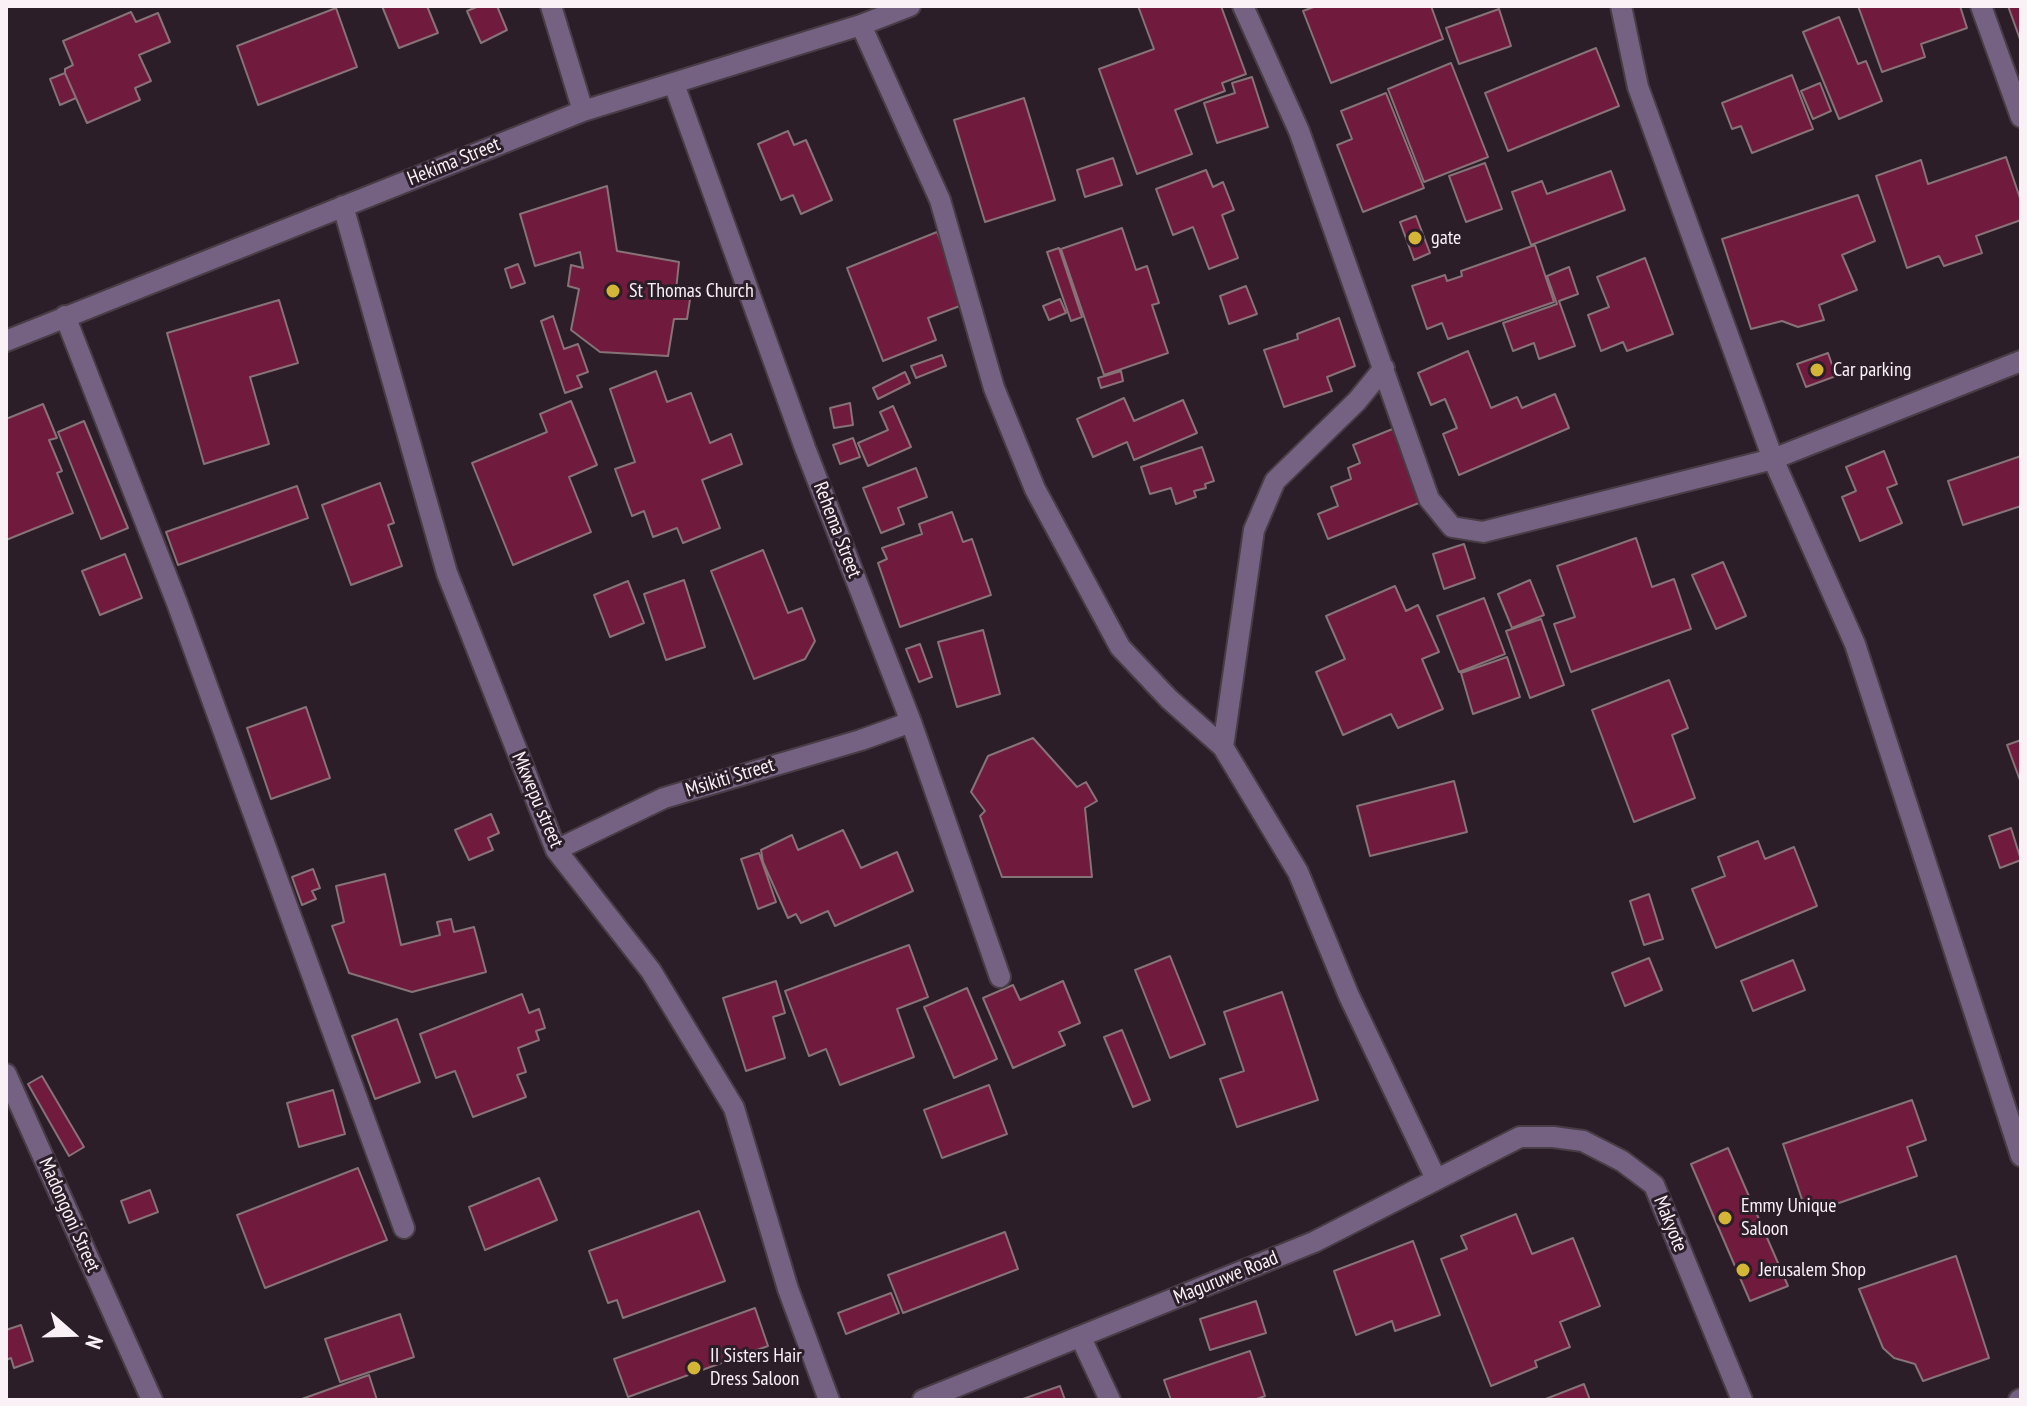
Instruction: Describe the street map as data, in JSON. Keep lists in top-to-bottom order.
{
  "streets": {
    "street": [
      "Hekima Street",
      "Rehema Street",
      "Msikiti Street",
      "Mkwepu street",
      "Madongoni Street",
      "Makyote",
      "Maguruwe Road"
    ]
  },
  "crossings": [
    ["Hekima Street", "Rehema Street"],
    ["Hekima Street", "Mkwepu street"],
    ["Rehema Street", "Msikiti Street"],
    ["Msikiti Street", "Mkwepu street"],
    ["Makyote", "Maguruwe Road"]
  ],
  "places": [
    "gate",
    "St Thomas Church",
    "Car parking",
    "Emmy Unique Saloon",
    "Jerusalem Shop",
    "II Sisters Hair Dress Saloon"
  ],
  "north": "right"
}
